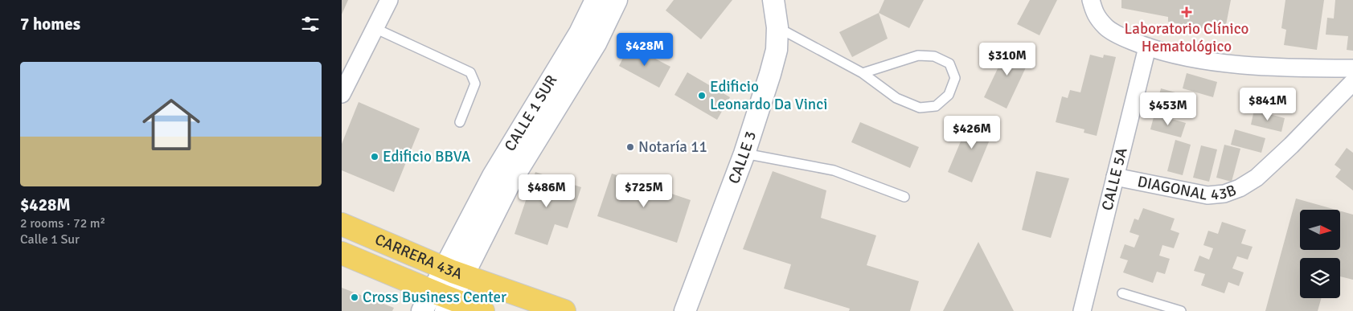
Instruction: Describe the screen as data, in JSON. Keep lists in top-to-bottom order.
{
  "streets": {
    "main road": ["CARRERA 43A"],
    "street": [
      "CALLE 1 SUR",
      "CALLE 3",
      "CALLE 5A",
      "DIAGONAL 43B"
    ]
  },
  "crossings": [
    ["CALLE 1 SUR", "CARRERA 43A"],
    ["CALLE 5A", "DIAGONAL 43B"]
  ],
  "places": {
    "health": ["Laboratorio Clínico Hematológico"],
    "other": [
      "Edificio Leonardo Da Vinci",
      "Notaría 11",
      "Edificio BBVA",
      "Cross Business Center"
    ]
  },
  "north": "right",
  "page": {
    "heading": "7 homes",
    "price": [
      "$428M",
      "$310M",
      "$841M",
      "$453M",
      "$426M",
      "$486M",
      "$725M"
    ],
    "list": [
      {
        "name": "$428M",
        "note": "2 rooms · 72 m² · Calle 1 Sur"
      }
    ]
  }
}
